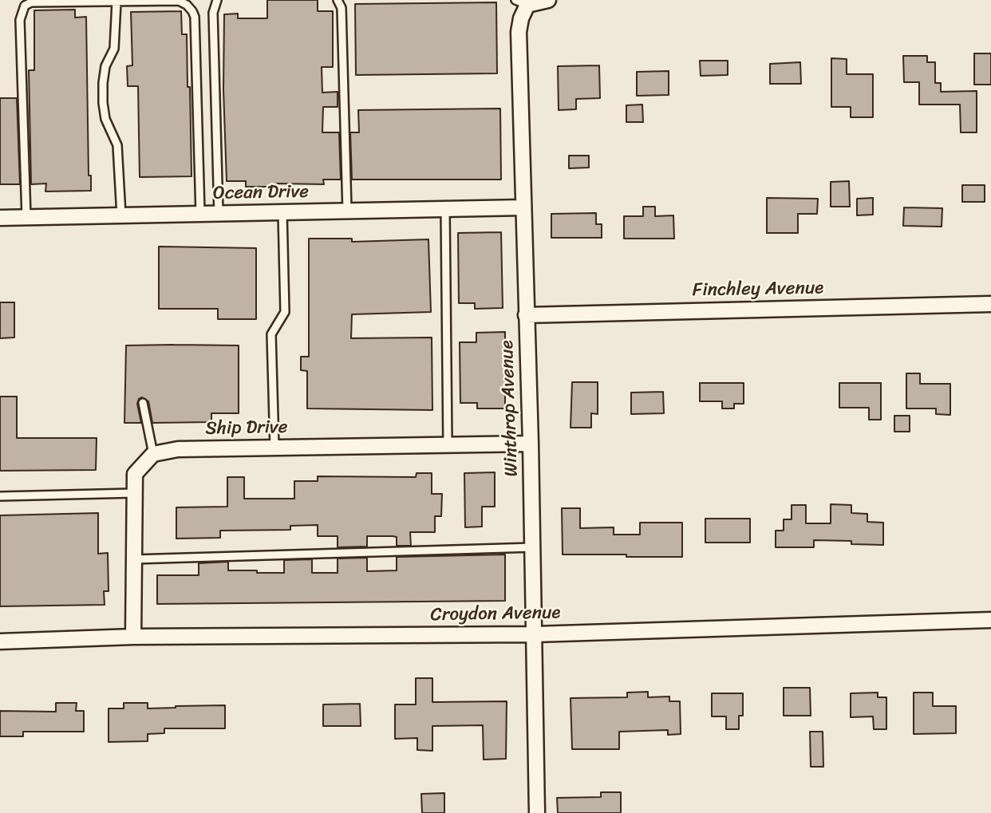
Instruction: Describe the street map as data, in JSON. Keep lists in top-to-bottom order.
{
  "streets": {
    "street": [
      "Ocean Drive",
      "Finchley Avenue",
      "Winthrop Avenue",
      "Ship Drive",
      "Croydon Avenue"
    ]
  },
  "crossings": [
    ["Ocean Drive", "Winthrop Avenue"],
    ["Finchley Avenue", "Winthrop Avenue"],
    ["Winthrop Avenue", "Ship Drive"],
    ["Winthrop Avenue", "Croydon Avenue"]
  ]
}
